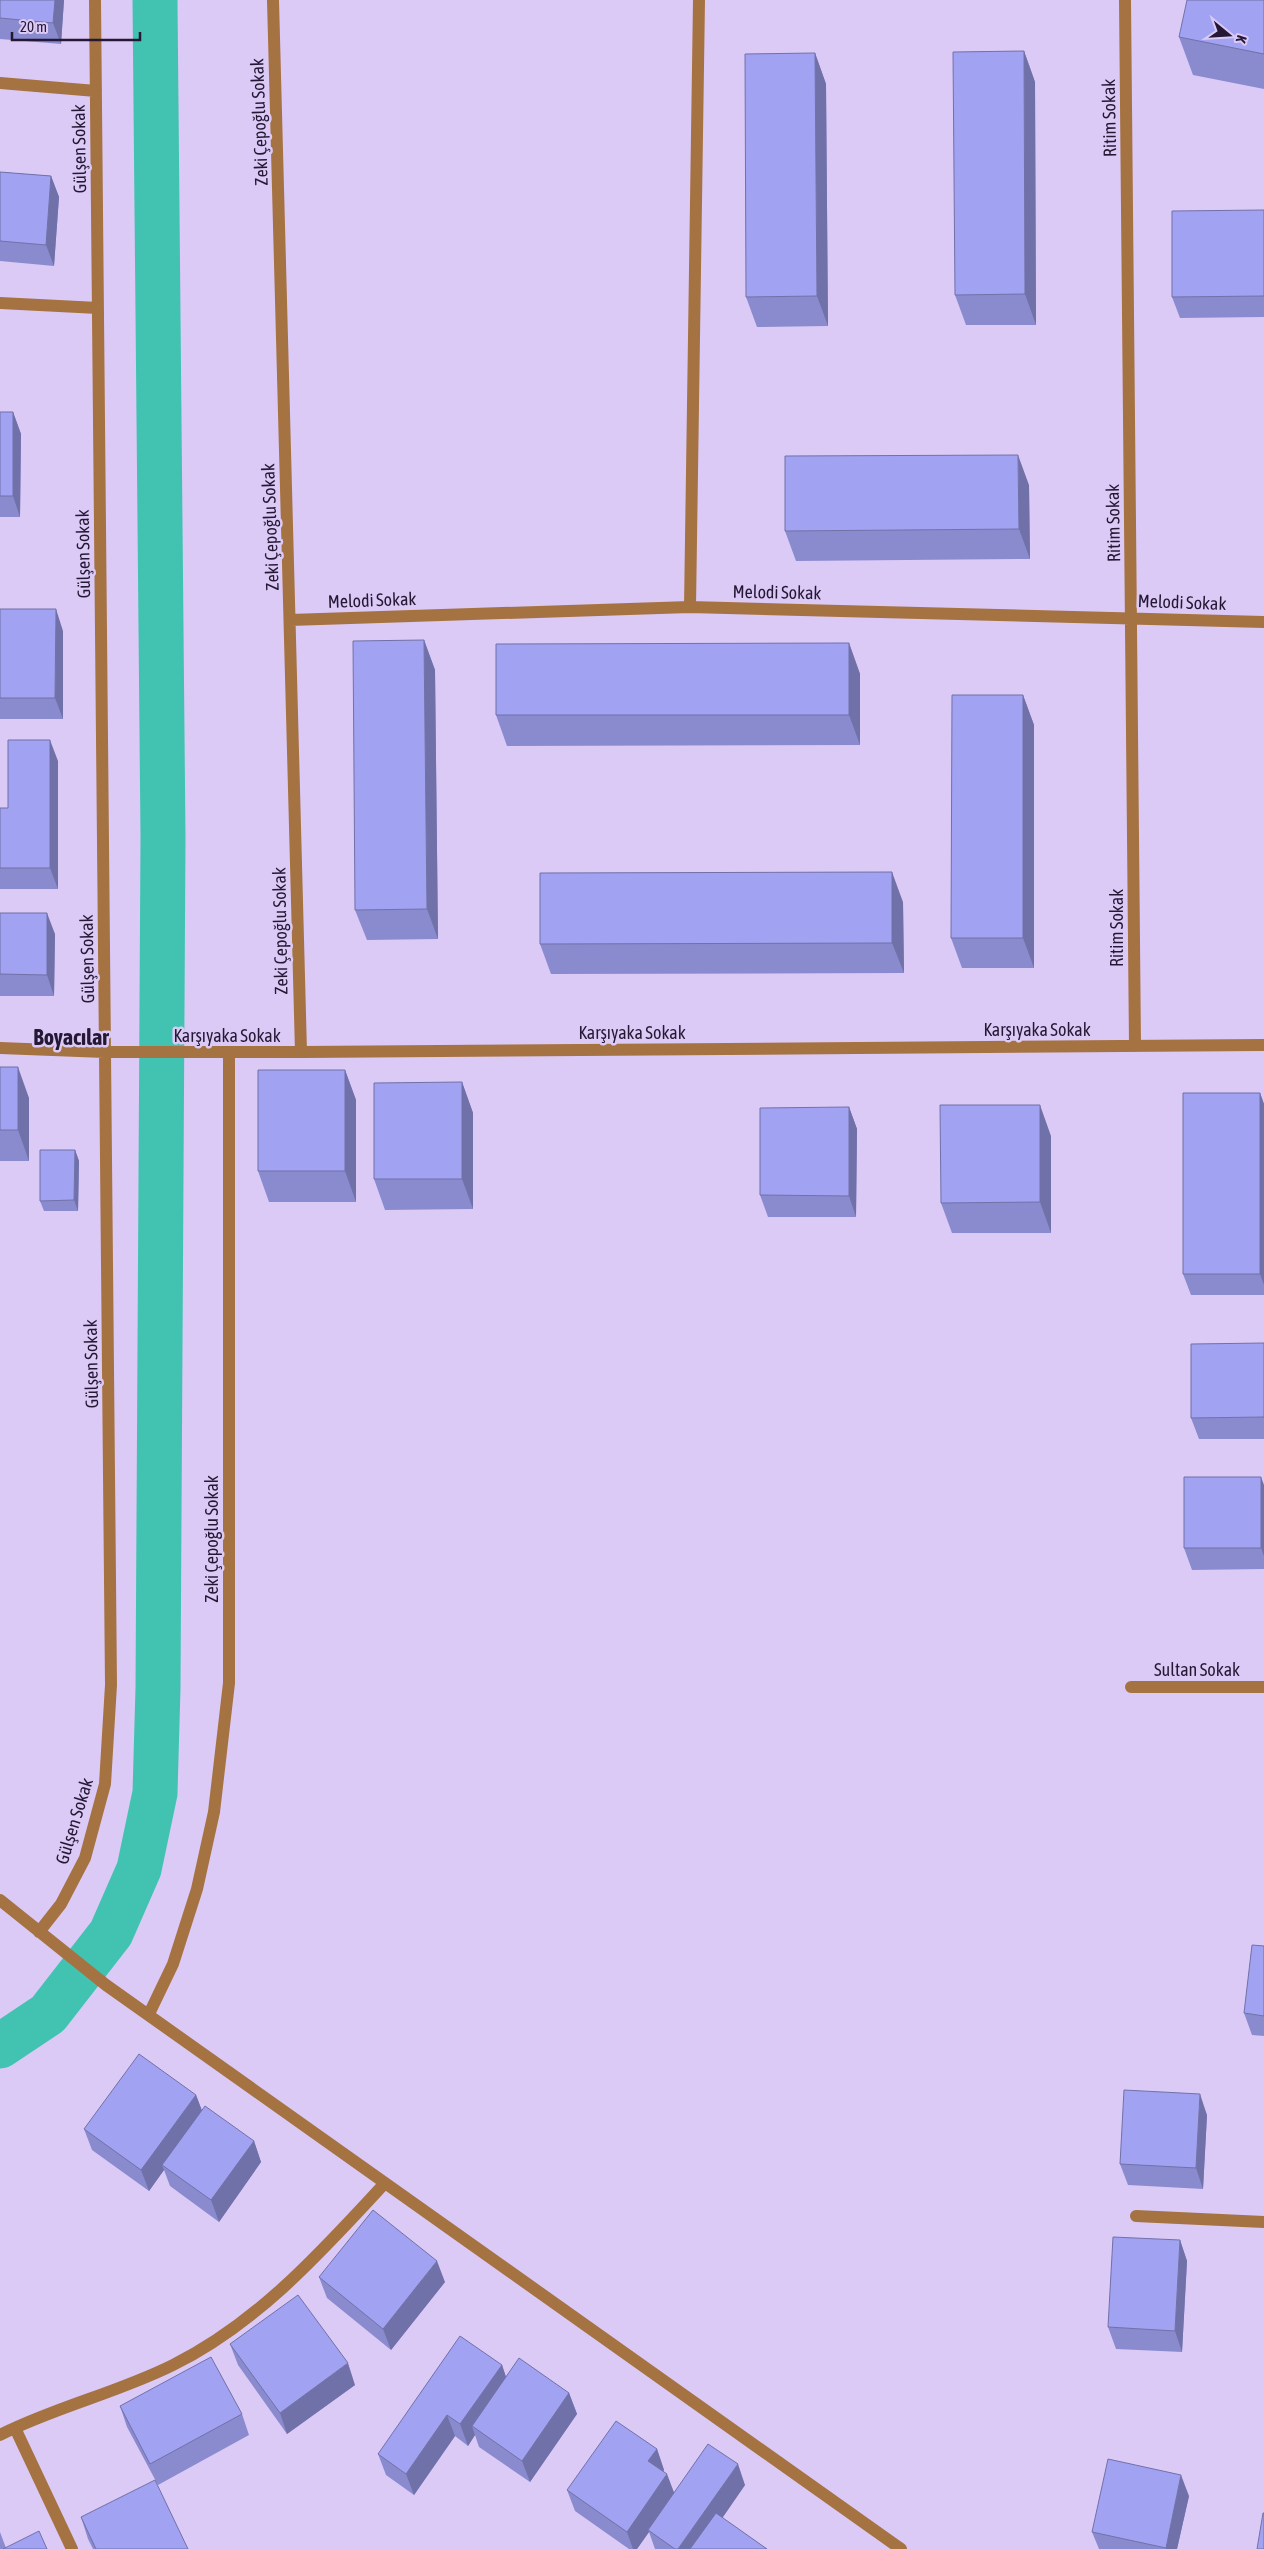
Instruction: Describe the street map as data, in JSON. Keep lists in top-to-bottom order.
{
  "streets": {
    "street": [
      "Ritim Sokak",
      "Zeki Çepoğlu Sokak",
      "Gülşen Sokak",
      "Melodi Sokak",
      "Karşıyaka Sokak",
      "Sultan Sokak"
    ]
  },
  "crossings": [
    ["Ritim Sokak", "Melodi Sokak"],
    ["Ritim Sokak", "Karşıyaka Sokak"],
    ["Zeki Çepoğlu Sokak", "Melodi Sokak"],
    ["Zeki Çepoğlu Sokak", "Karşıyaka Sokak"],
    ["Gülşen Sokak", "Karşıyaka Sokak"]
  ],
  "districts": ["Boyacılar"],
  "scale_bar": "20 m",
  "north": "right"
}
